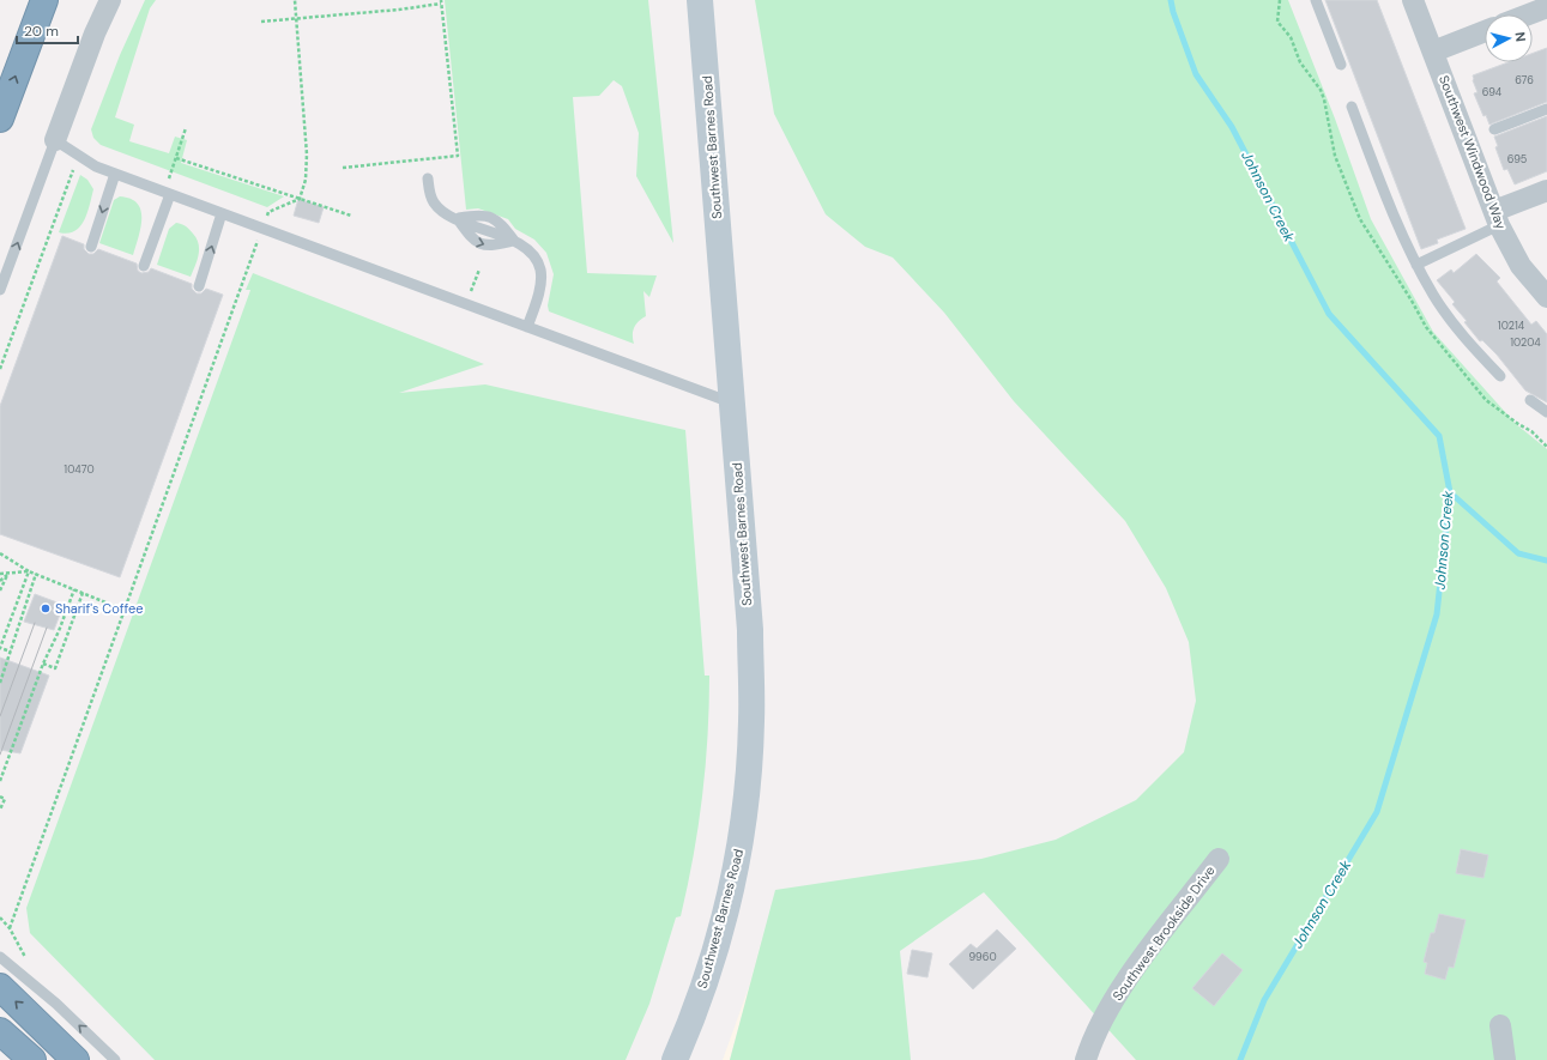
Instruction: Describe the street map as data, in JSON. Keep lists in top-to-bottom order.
{
  "streets": {
    "main road": ["Southwest Barnes Road"],
    "street": ["Southwest Windwood Way", "Southwest Brookside Drive"]
  },
  "water": ["Johnson Creek"],
  "places": ["Sharif's Coffee"],
  "house_numbers": [
    "676",
    "694",
    "695",
    "10214",
    "10204",
    "10470",
    "9960"
  ],
  "scale_bar": "20 m",
  "north": "right"
}
